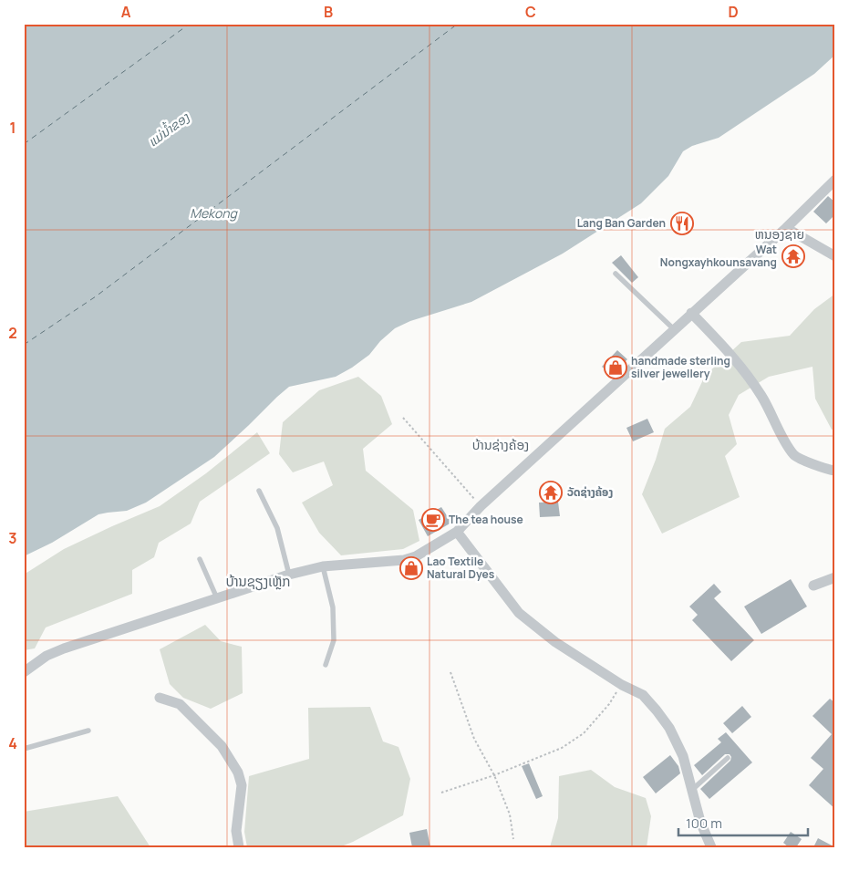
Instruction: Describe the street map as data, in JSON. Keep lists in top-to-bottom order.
{
  "districts": ["ຫນອງຊາຍ", "ບ້ານຊ່າງຄ້ອງ", "ບ້ານຊຽງເຫຼັກ"],
  "water": ["ແມ່ນ້ຳຂອງ", "Mekong"],
  "places": {
    "restaurant": ["Lang Ban Garden"],
    "temple": ["Wat Nongxayhkounsavang", "ວັດຊ່າງຄ້ອງ"],
    "shop": ["handmade sterling silver jewellery", "Lao Textile Natural Dyes"],
    "cafe": ["The tea house"]
  },
  "scale_bar": "100 m",
  "grid": {
    "columns": [
      "A",
      "B",
      "C",
      "D"
    ],
    "rows": [
      "1",
      "2",
      "3",
      "4"
    ]
  }
}
